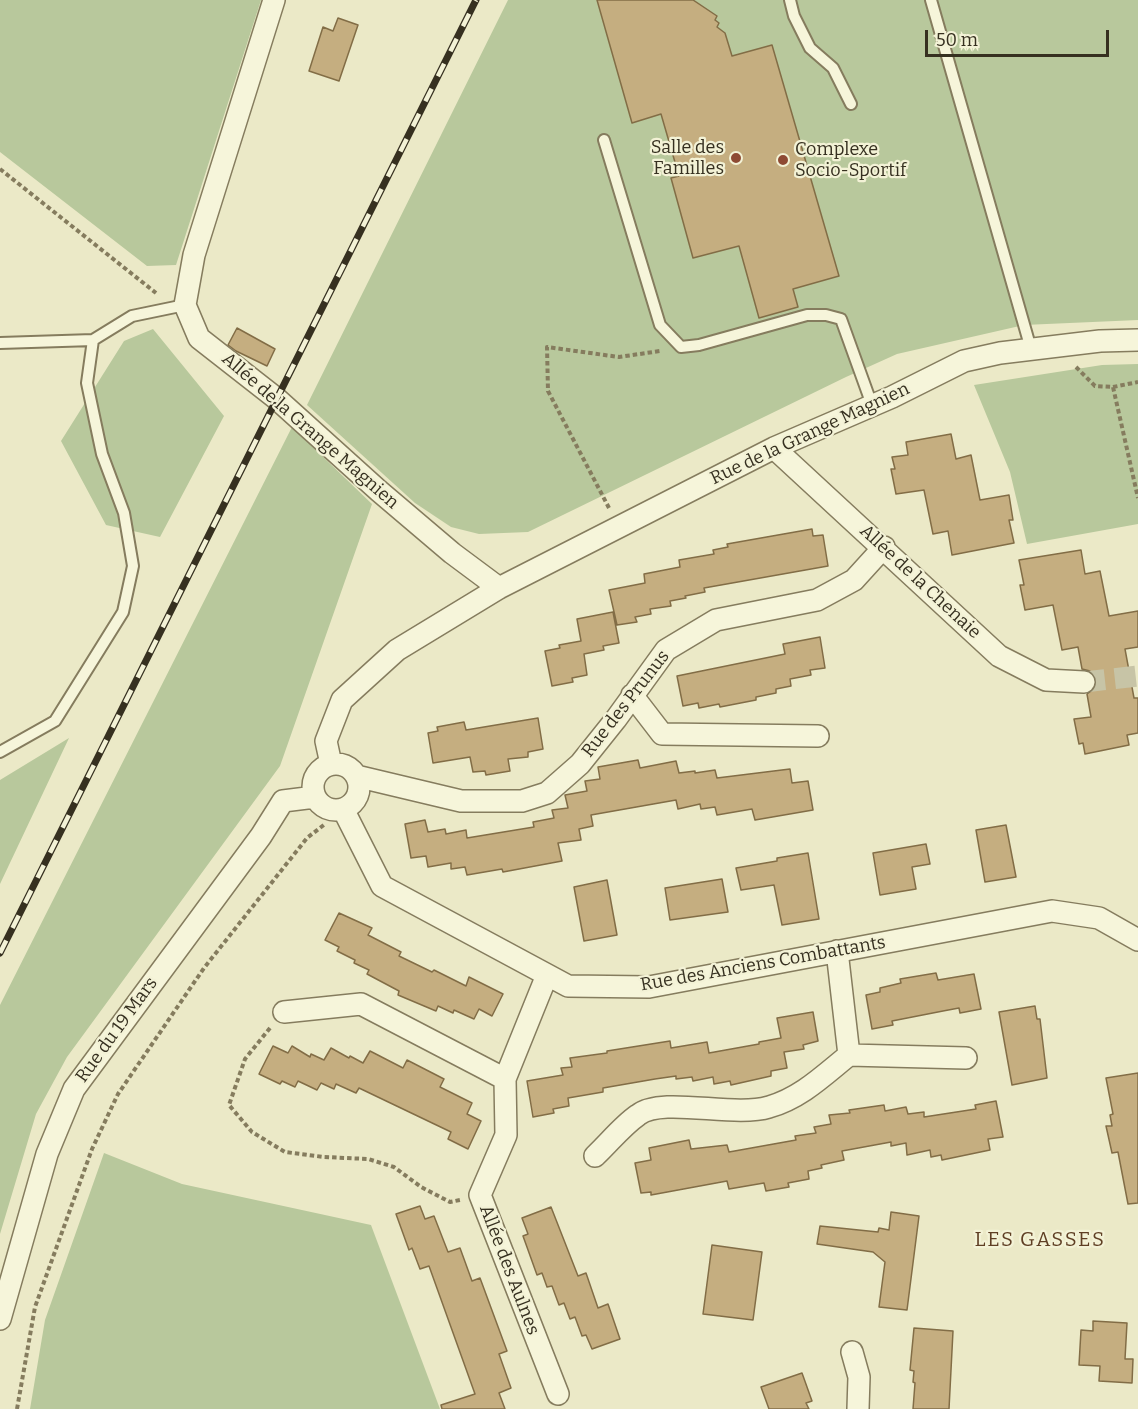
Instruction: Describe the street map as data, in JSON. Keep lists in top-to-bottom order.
{
  "streets": {
    "street": [
      "Allée de la Grange Magnien",
      "Rue de la Grange Magnien",
      "Allée de la Chenaie",
      "Rue des Prunus",
      "Rue des Anciens Combattants",
      "Rue du 19 Mars",
      "Allée des Aulnes"
    ]
  },
  "crossings": [
    ["Allée de la Grange Magnien", "Rue de la Grange Magnien"],
    ["Rue de la Grange Magnien", "Allée de la Chenaie"],
    ["Allée de la Chenaie", "Rue des Prunus"],
    ["Rue des Prunus", "Rue des Anciens Combattants"],
    ["Rue des Prunus", "Rue du 19 Mars"],
    ["Rue des Anciens Combattants", "Rue du 19 Mars"],
    ["Rue des Anciens Combattants", "Allée des Aulnes"]
  ],
  "districts": ["LES GASSES"],
  "places": ["Salle des Familles", "Complexe Socio-Sportif"],
  "scale_bar": "50 m"
}
